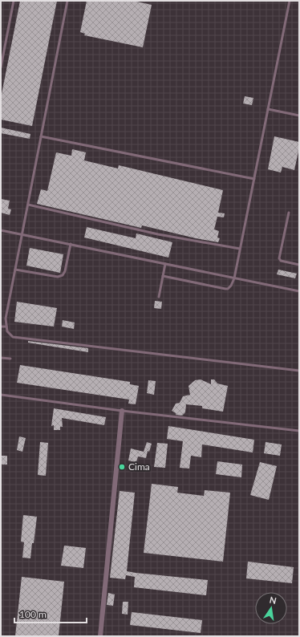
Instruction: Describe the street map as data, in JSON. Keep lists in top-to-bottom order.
{
  "places": ["Cima"],
  "scale_bar": "100 m",
  "north": "top"
}
